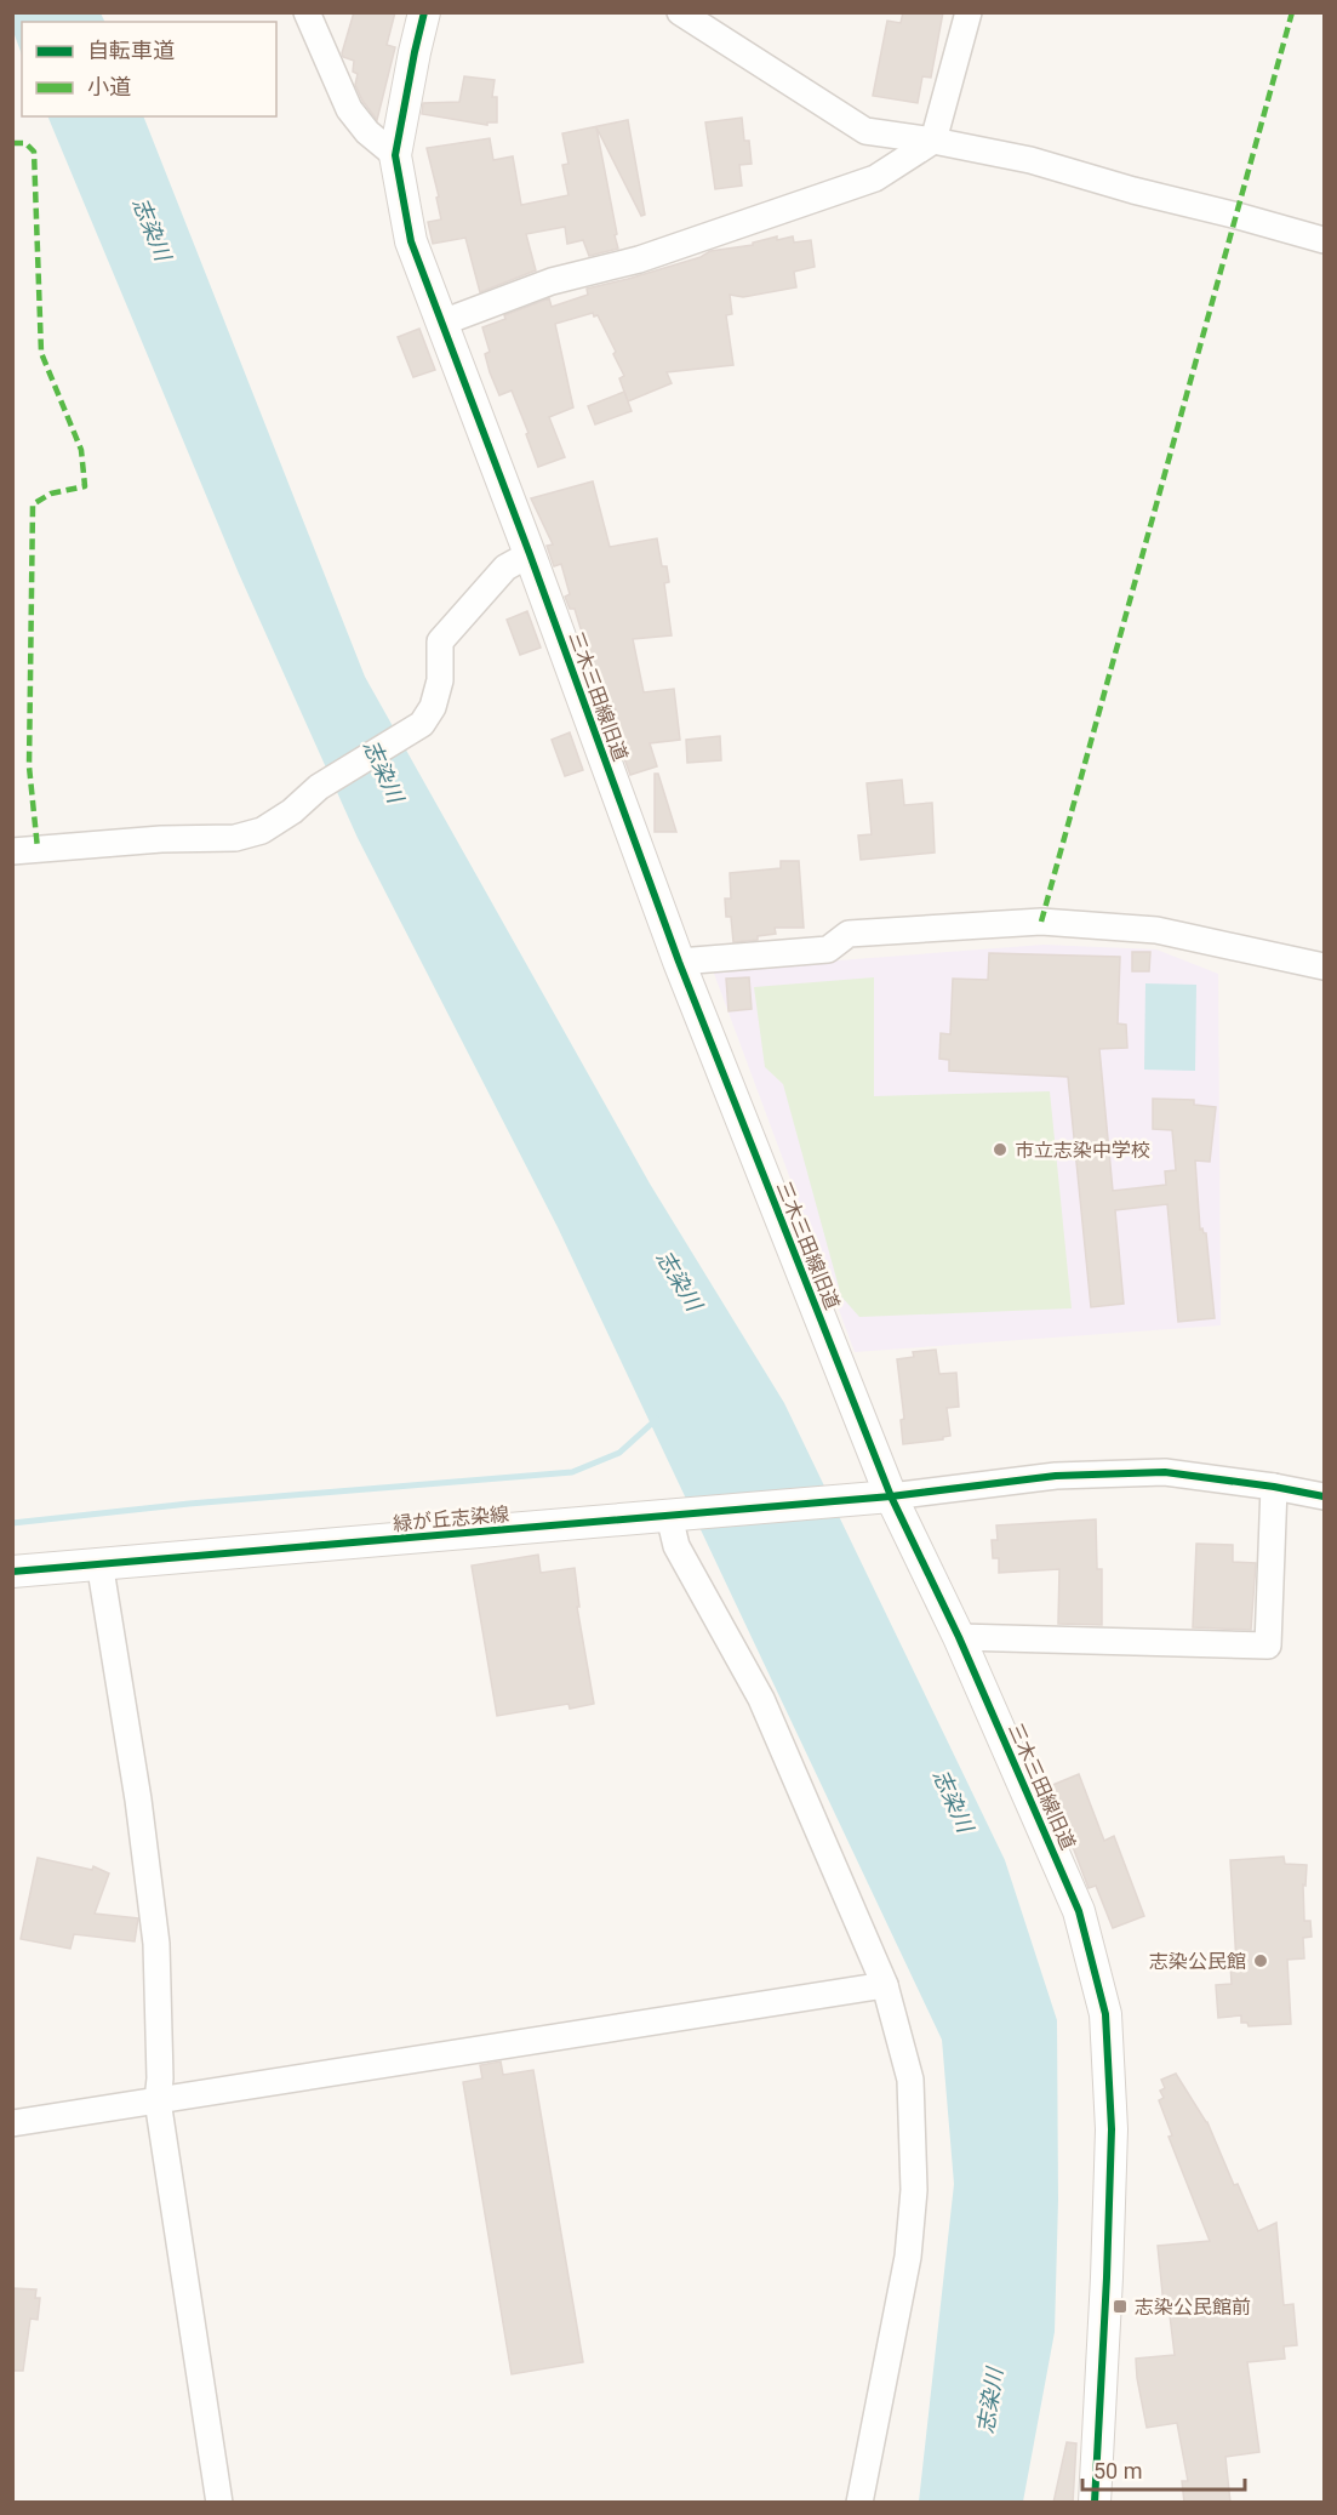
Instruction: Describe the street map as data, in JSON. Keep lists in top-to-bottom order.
{
  "streets": {
    "street": ["三木三田線旧道", "緑が丘志染線"]
  },
  "crossings": [
    ["三木三田線旧道", "緑が丘志染線"]
  ],
  "water": ["志染川"],
  "places": {
    "other": ["市立志染中学校", "志染公民館"],
    "transit": ["志染公民館前"]
  },
  "legend": ["自転車道", "小道"],
  "scale_bar": "50 m"
}
